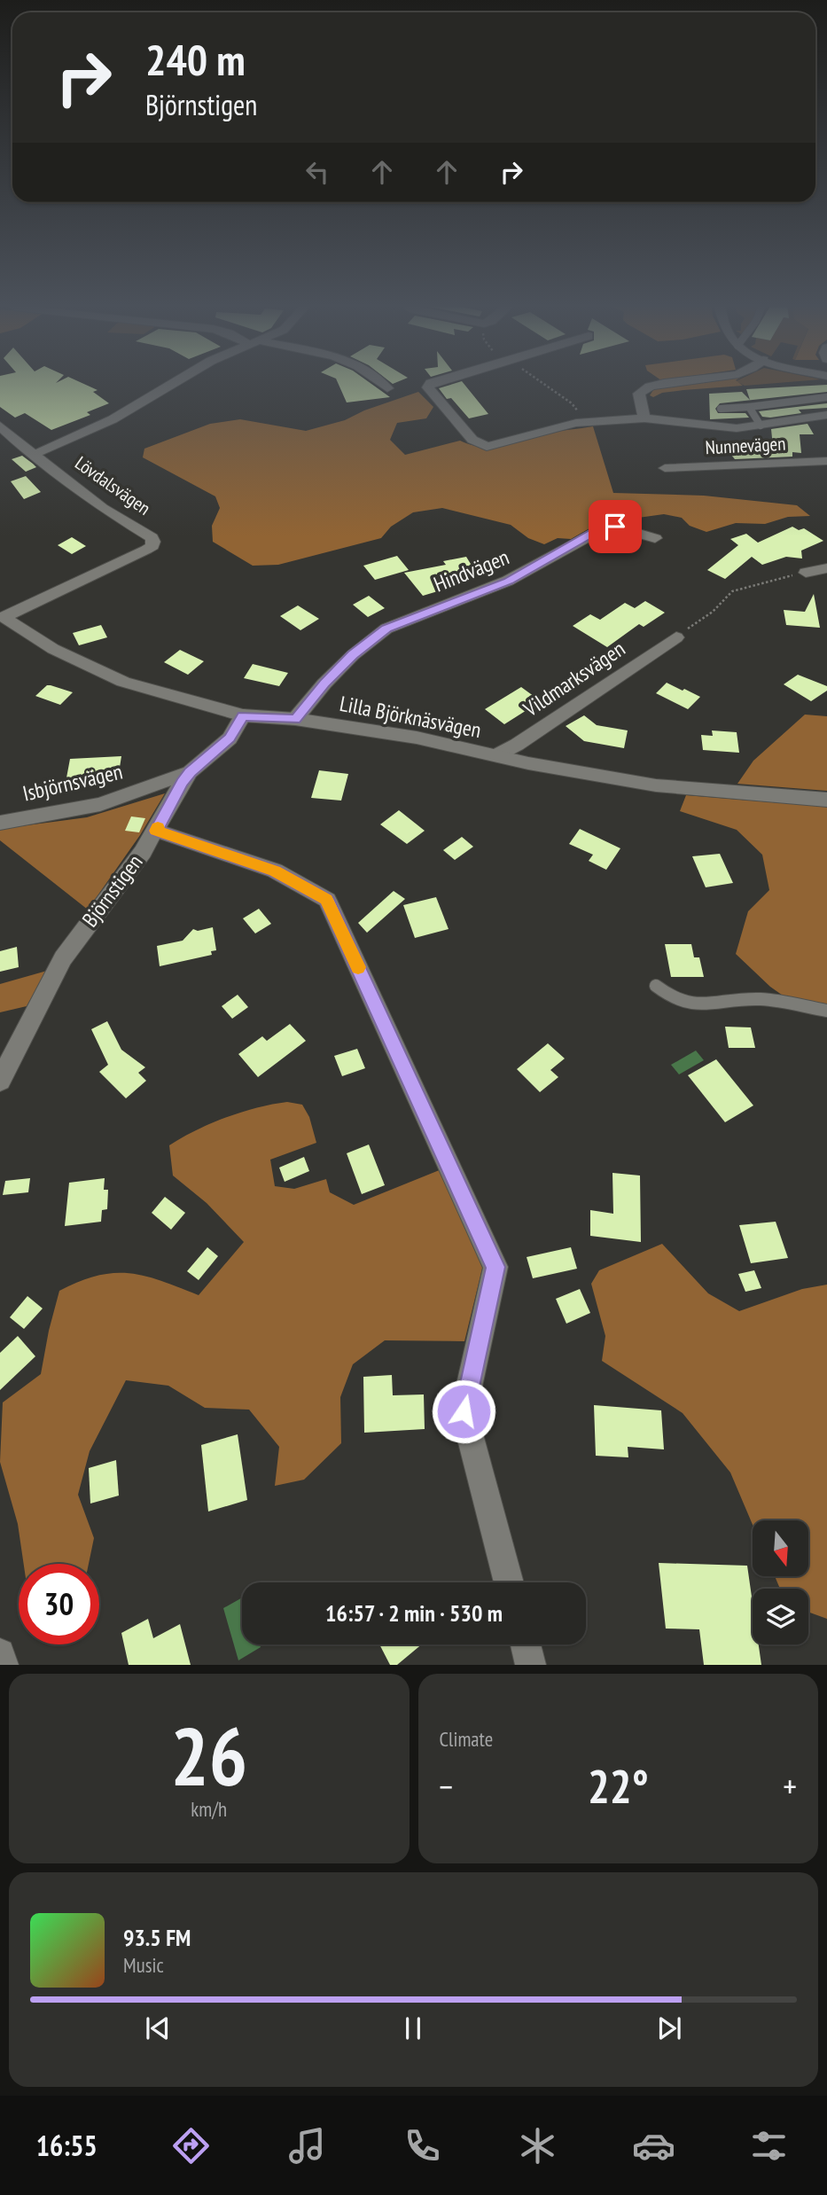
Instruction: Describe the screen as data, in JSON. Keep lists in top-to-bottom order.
{
  "streets": {
    "street": [
      "Nunnevägen",
      "Lövdalsvägen",
      "Hindvägen",
      "Vildmarksvägen",
      "Lilla Björknäsvägen",
      "Isbjörnsvägen",
      "Björnstigen"
    ]
  },
  "crossings": [
    ["Lövdalsvägen", "Lilla Björknäsvägen"],
    ["Hindvägen", "Lilla Björknäsvägen"],
    ["Vildmarksvägen", "Lilla Björknäsvägen"],
    ["Lilla Björknäsvägen", "Björnstigen"],
    ["Isbjörnsvägen", "Björnstigen"]
  ],
  "north": "bottom",
  "page": {
    "turn": ["240 m", "Björnstigen"],
    "limit": "30",
    "trip": "16:57 · 2 min · 530 m",
    "tile": [
      ["26", "km/h"],
      "Climate"
    ],
    "heat": ["−", "22°", "+"],
    "song": ["93.5 FM", "Music"],
    "tabs": "16:55"
  }
}
